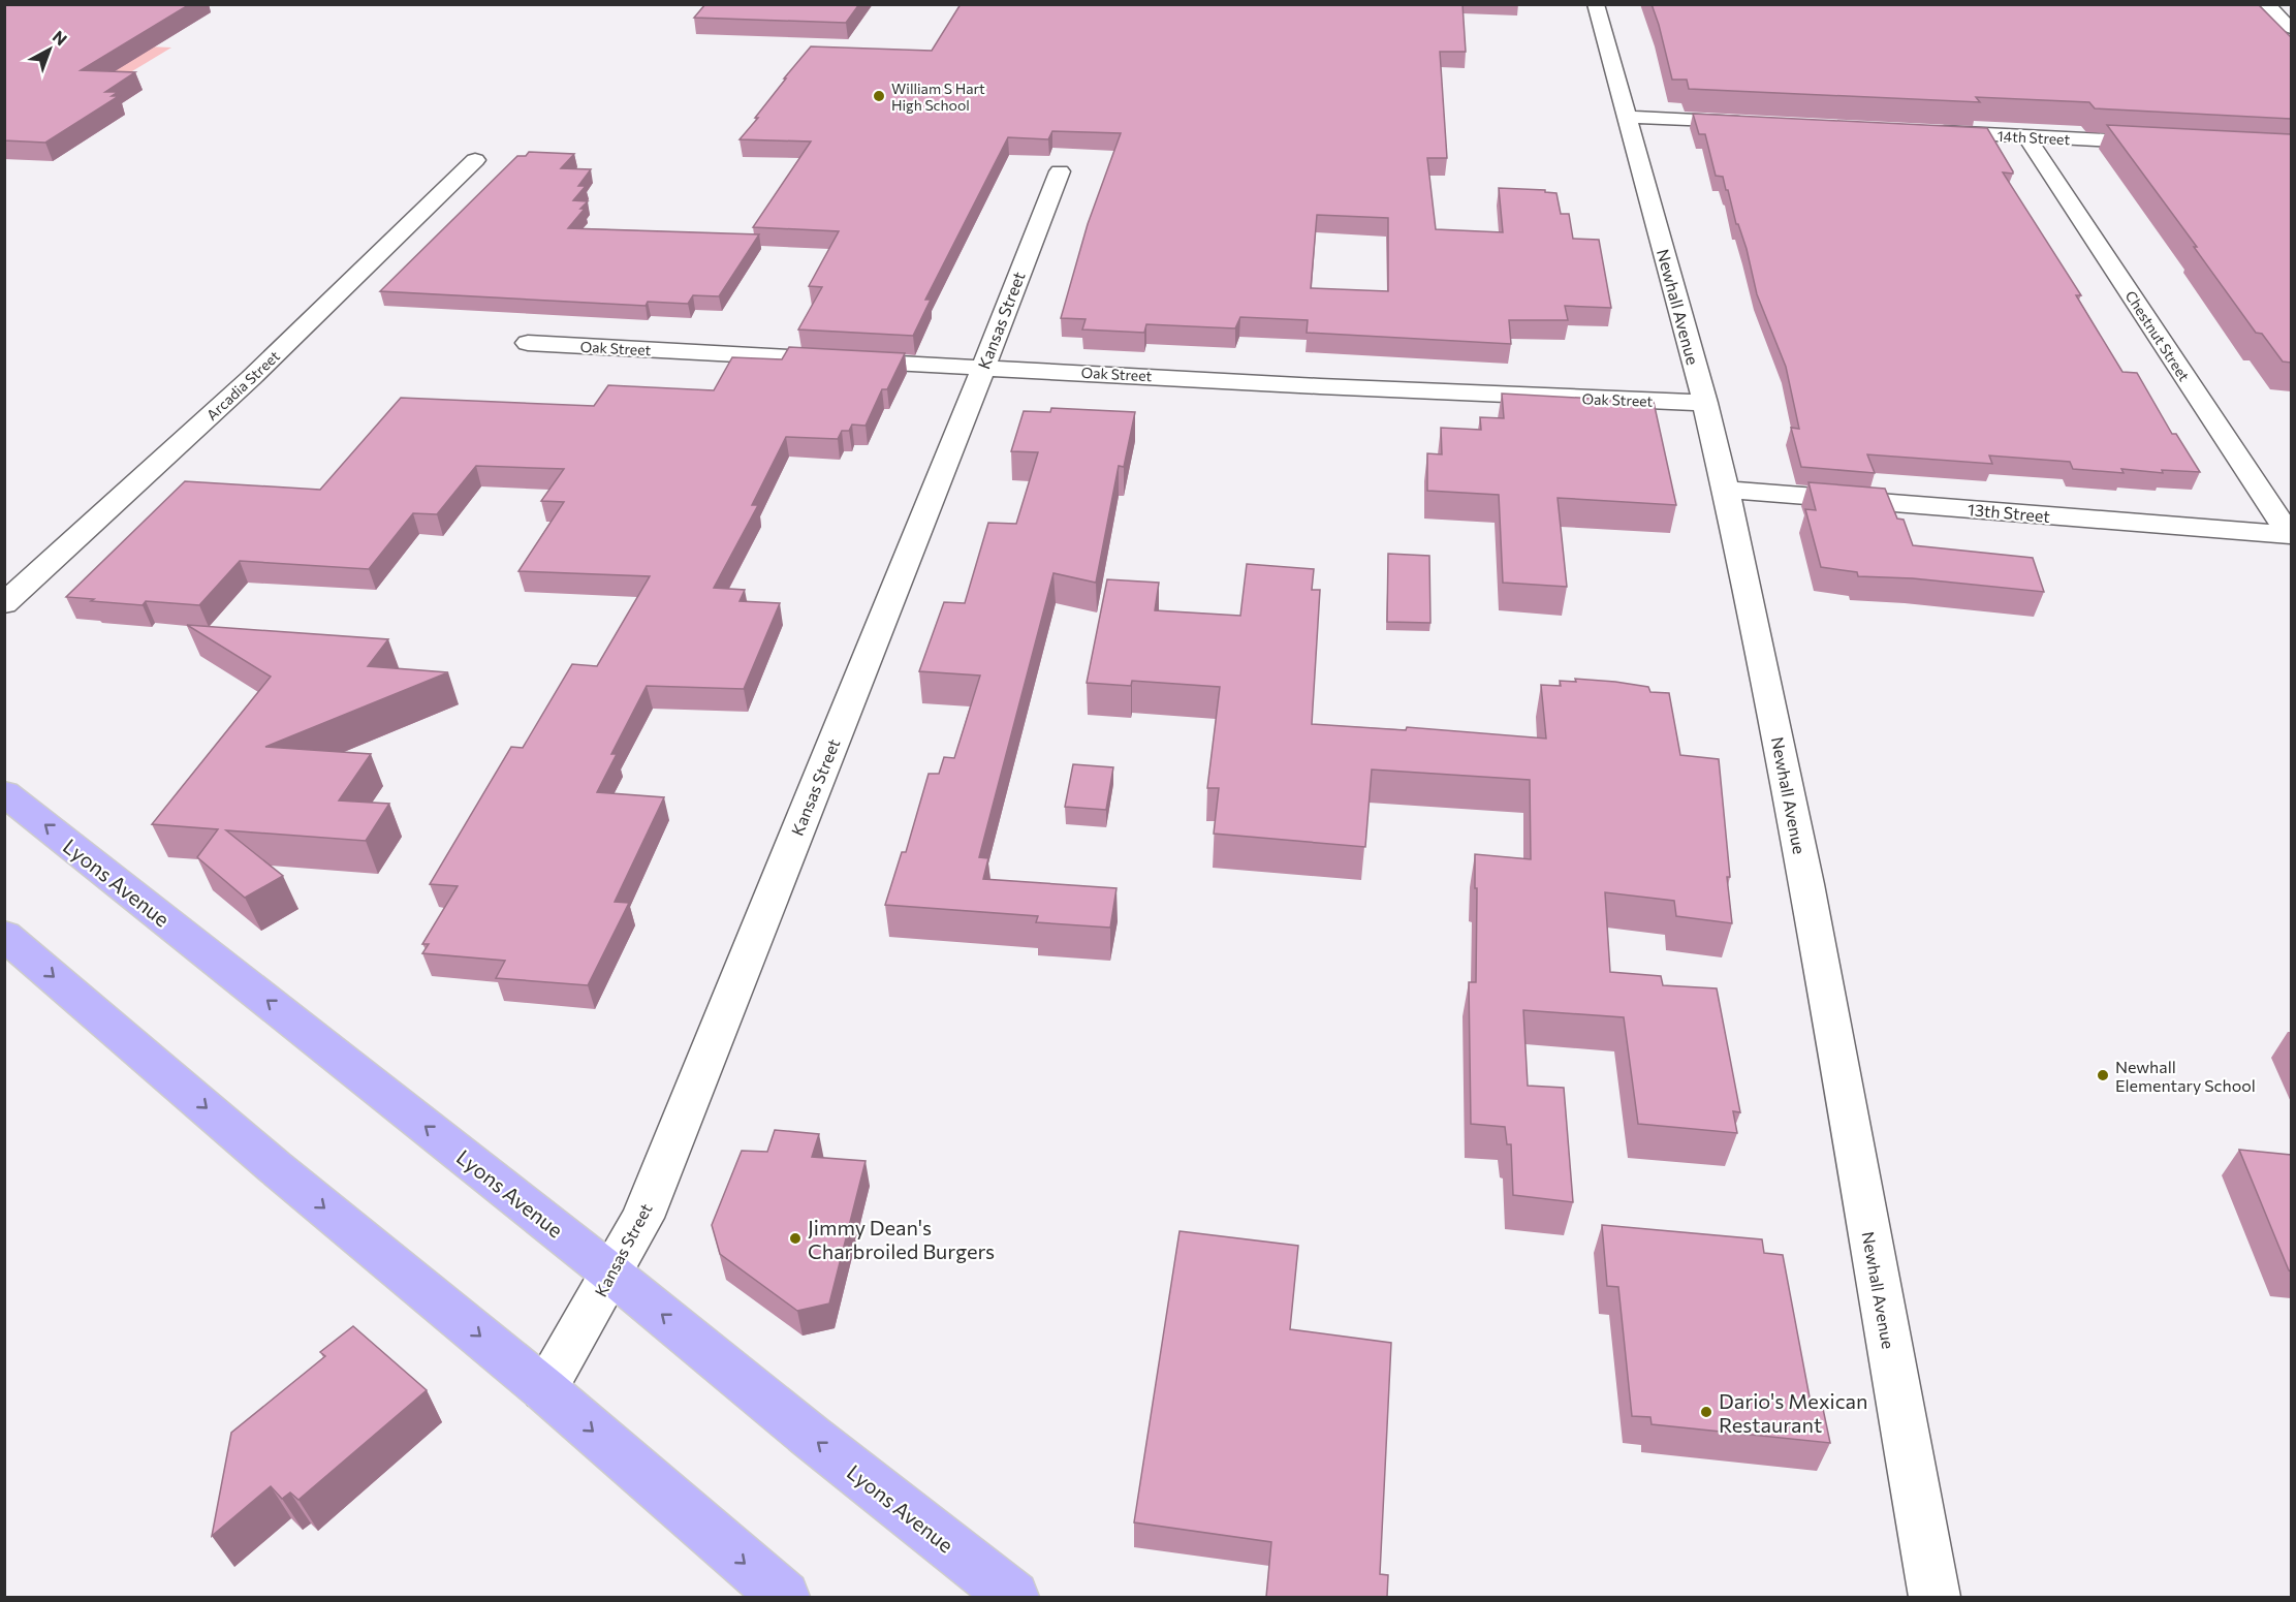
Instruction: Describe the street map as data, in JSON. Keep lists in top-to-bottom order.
{
  "streets": {
    "main road": ["Lyons Avenue"],
    "street": [
      "14th Street",
      "Newhall Avenue",
      "Kansas Street",
      "Chestnut Street",
      "Oak Street",
      "Arcadia Street",
      "13th Street"
    ]
  },
  "crossings": [
    ["14th Street", "Chestnut Street"],
    ["Newhall Avenue", "Oak Street"],
    ["Newhall Avenue", "13th Street"],
    ["Kansas Street", "Oak Street"],
    ["Kansas Street", "Lyons Avenue"],
    ["Chestnut Street", "13th Street"]
  ],
  "places": [
    "William S Hart High School",
    "Newhall Elementary School",
    "Jimmy Dean's Charbroiled Burgers",
    "Dario's Mexican Restaurant"
  ],
  "north": "top right"
}
